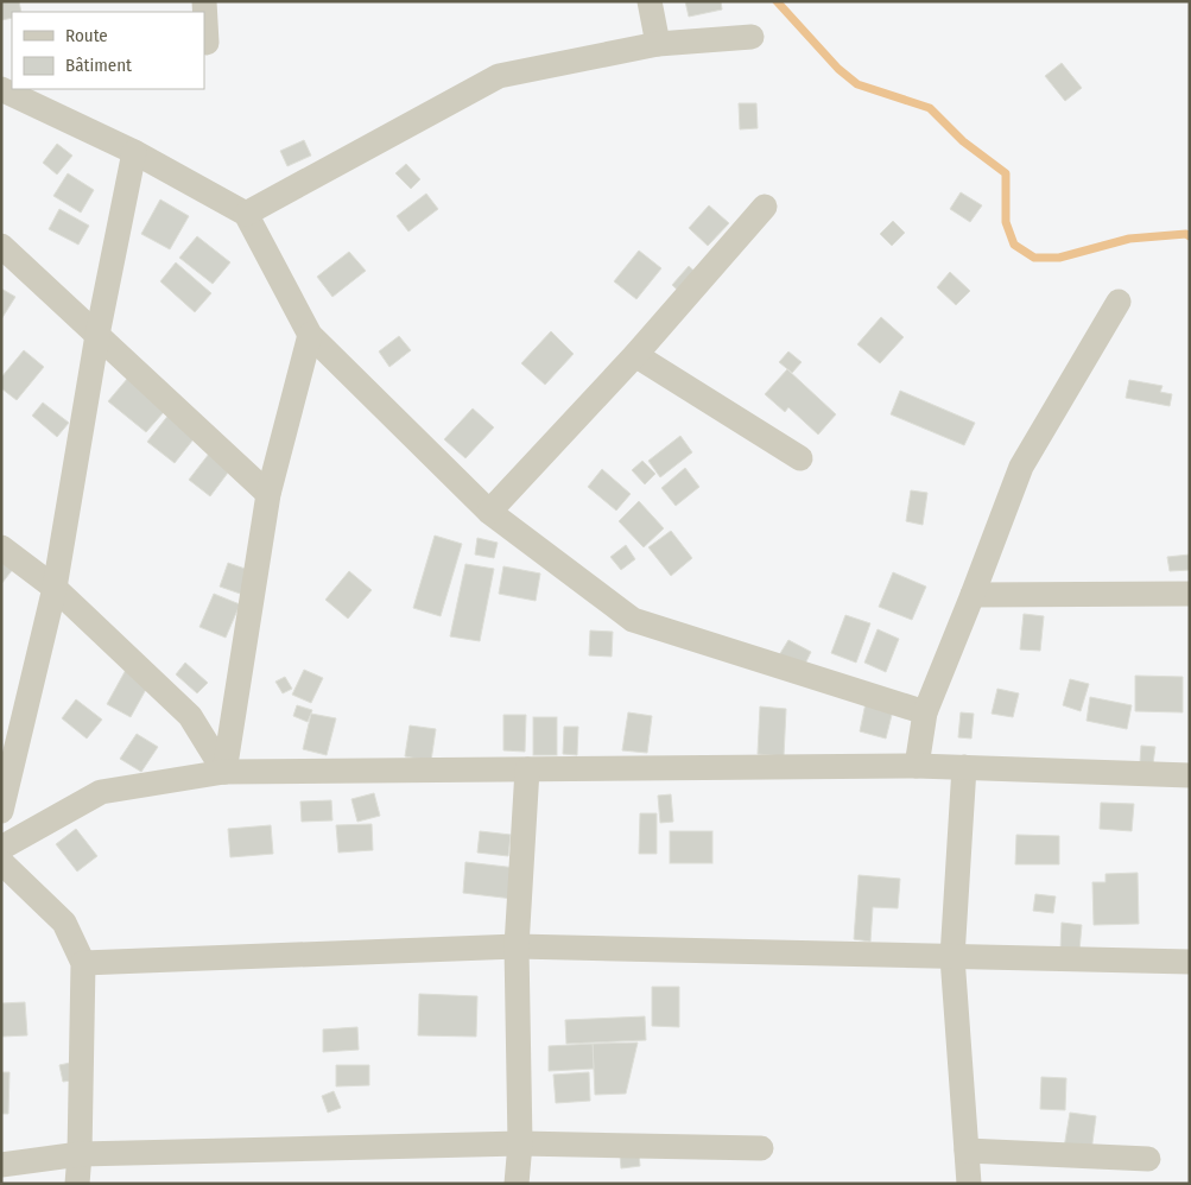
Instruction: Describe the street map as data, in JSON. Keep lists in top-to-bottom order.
{
  "legend": ["Route", "Bâtiment"]
}
